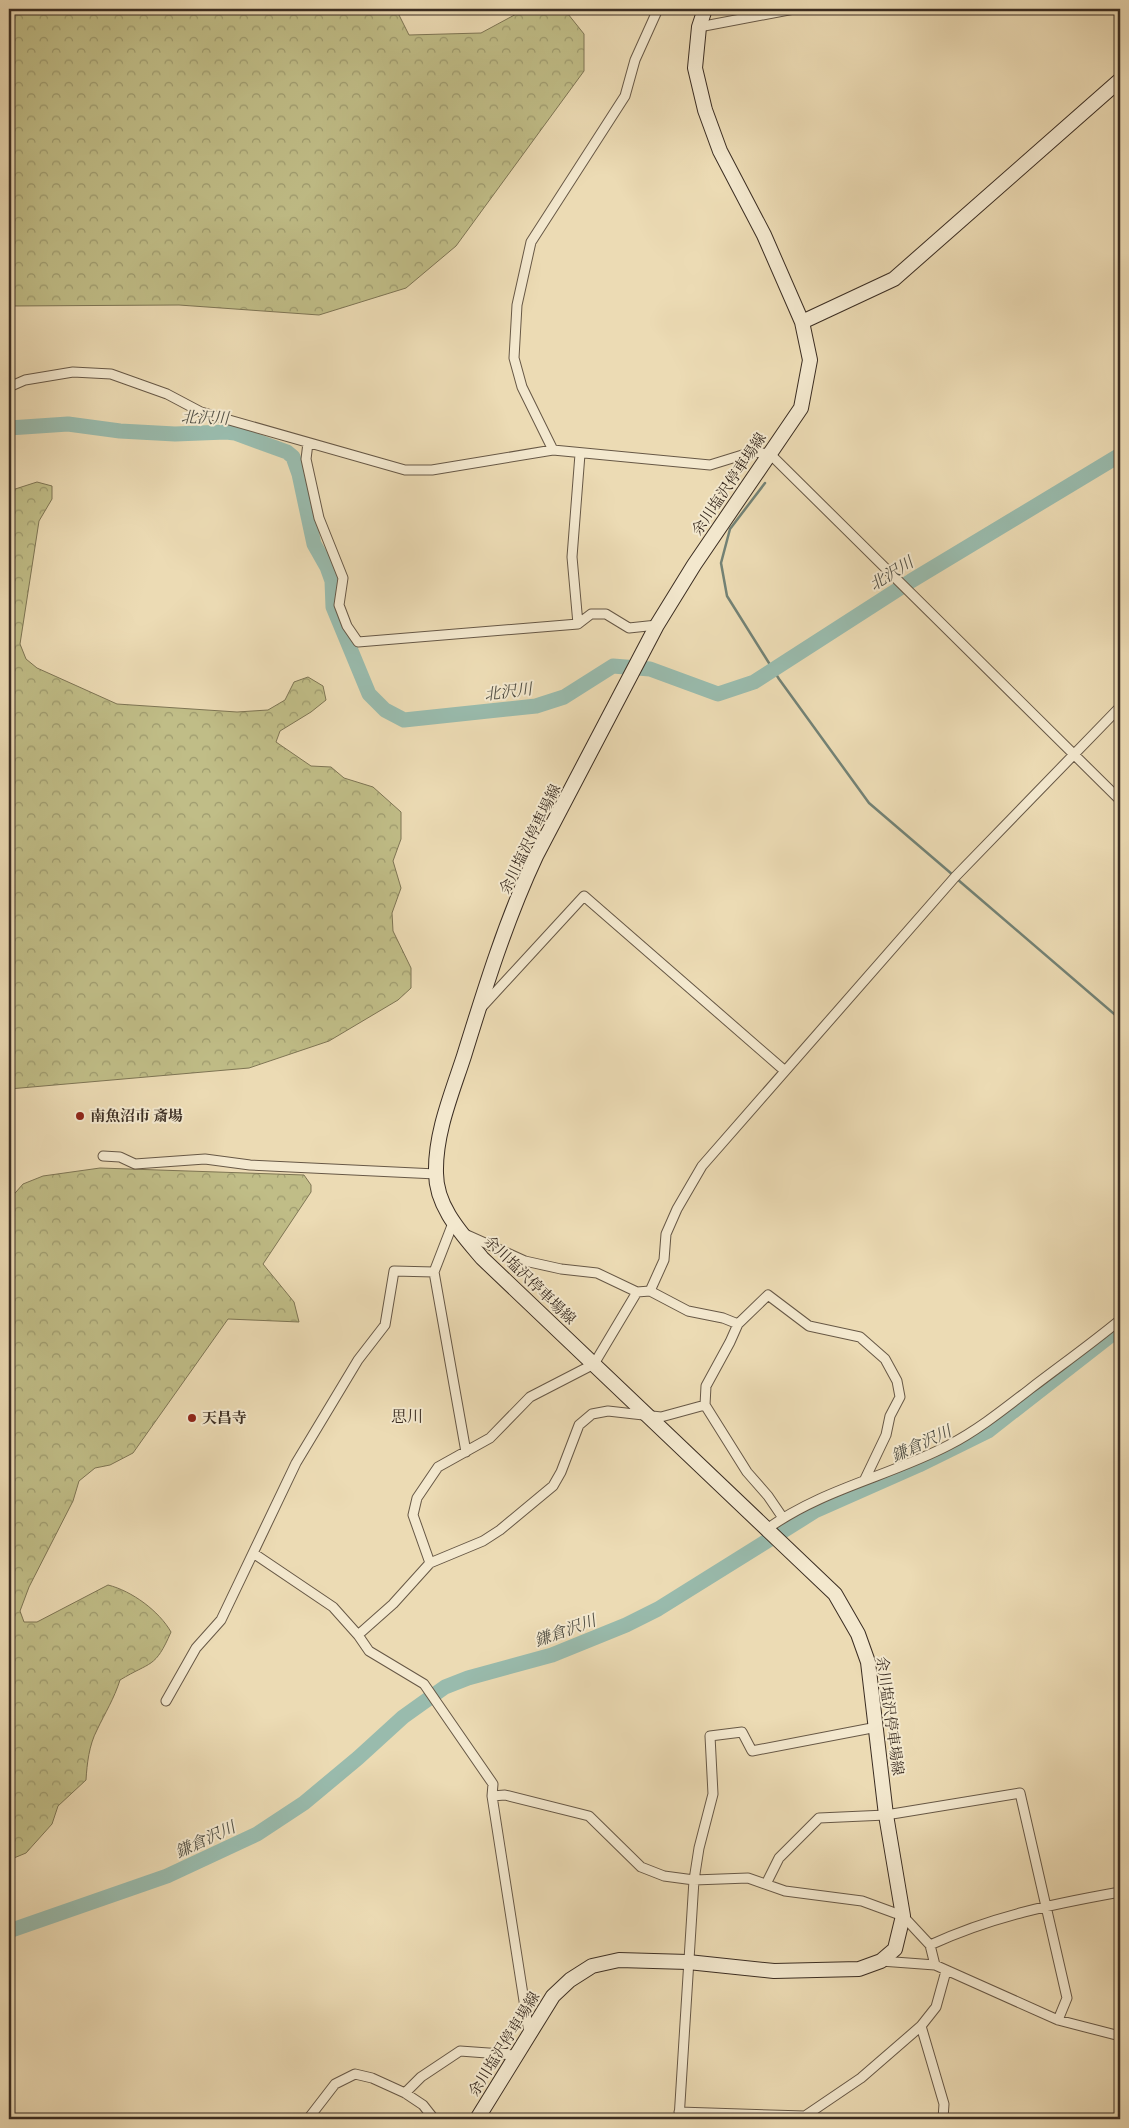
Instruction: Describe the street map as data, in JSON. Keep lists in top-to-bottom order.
{
  "streets": {
    "main road": ["余川塩沢停車場線"]
  },
  "districts": ["思川"],
  "water": ["北沢川", "鎌倉沢川"],
  "places": ["南魚沼市 斎場", "天昌寺"]
}
